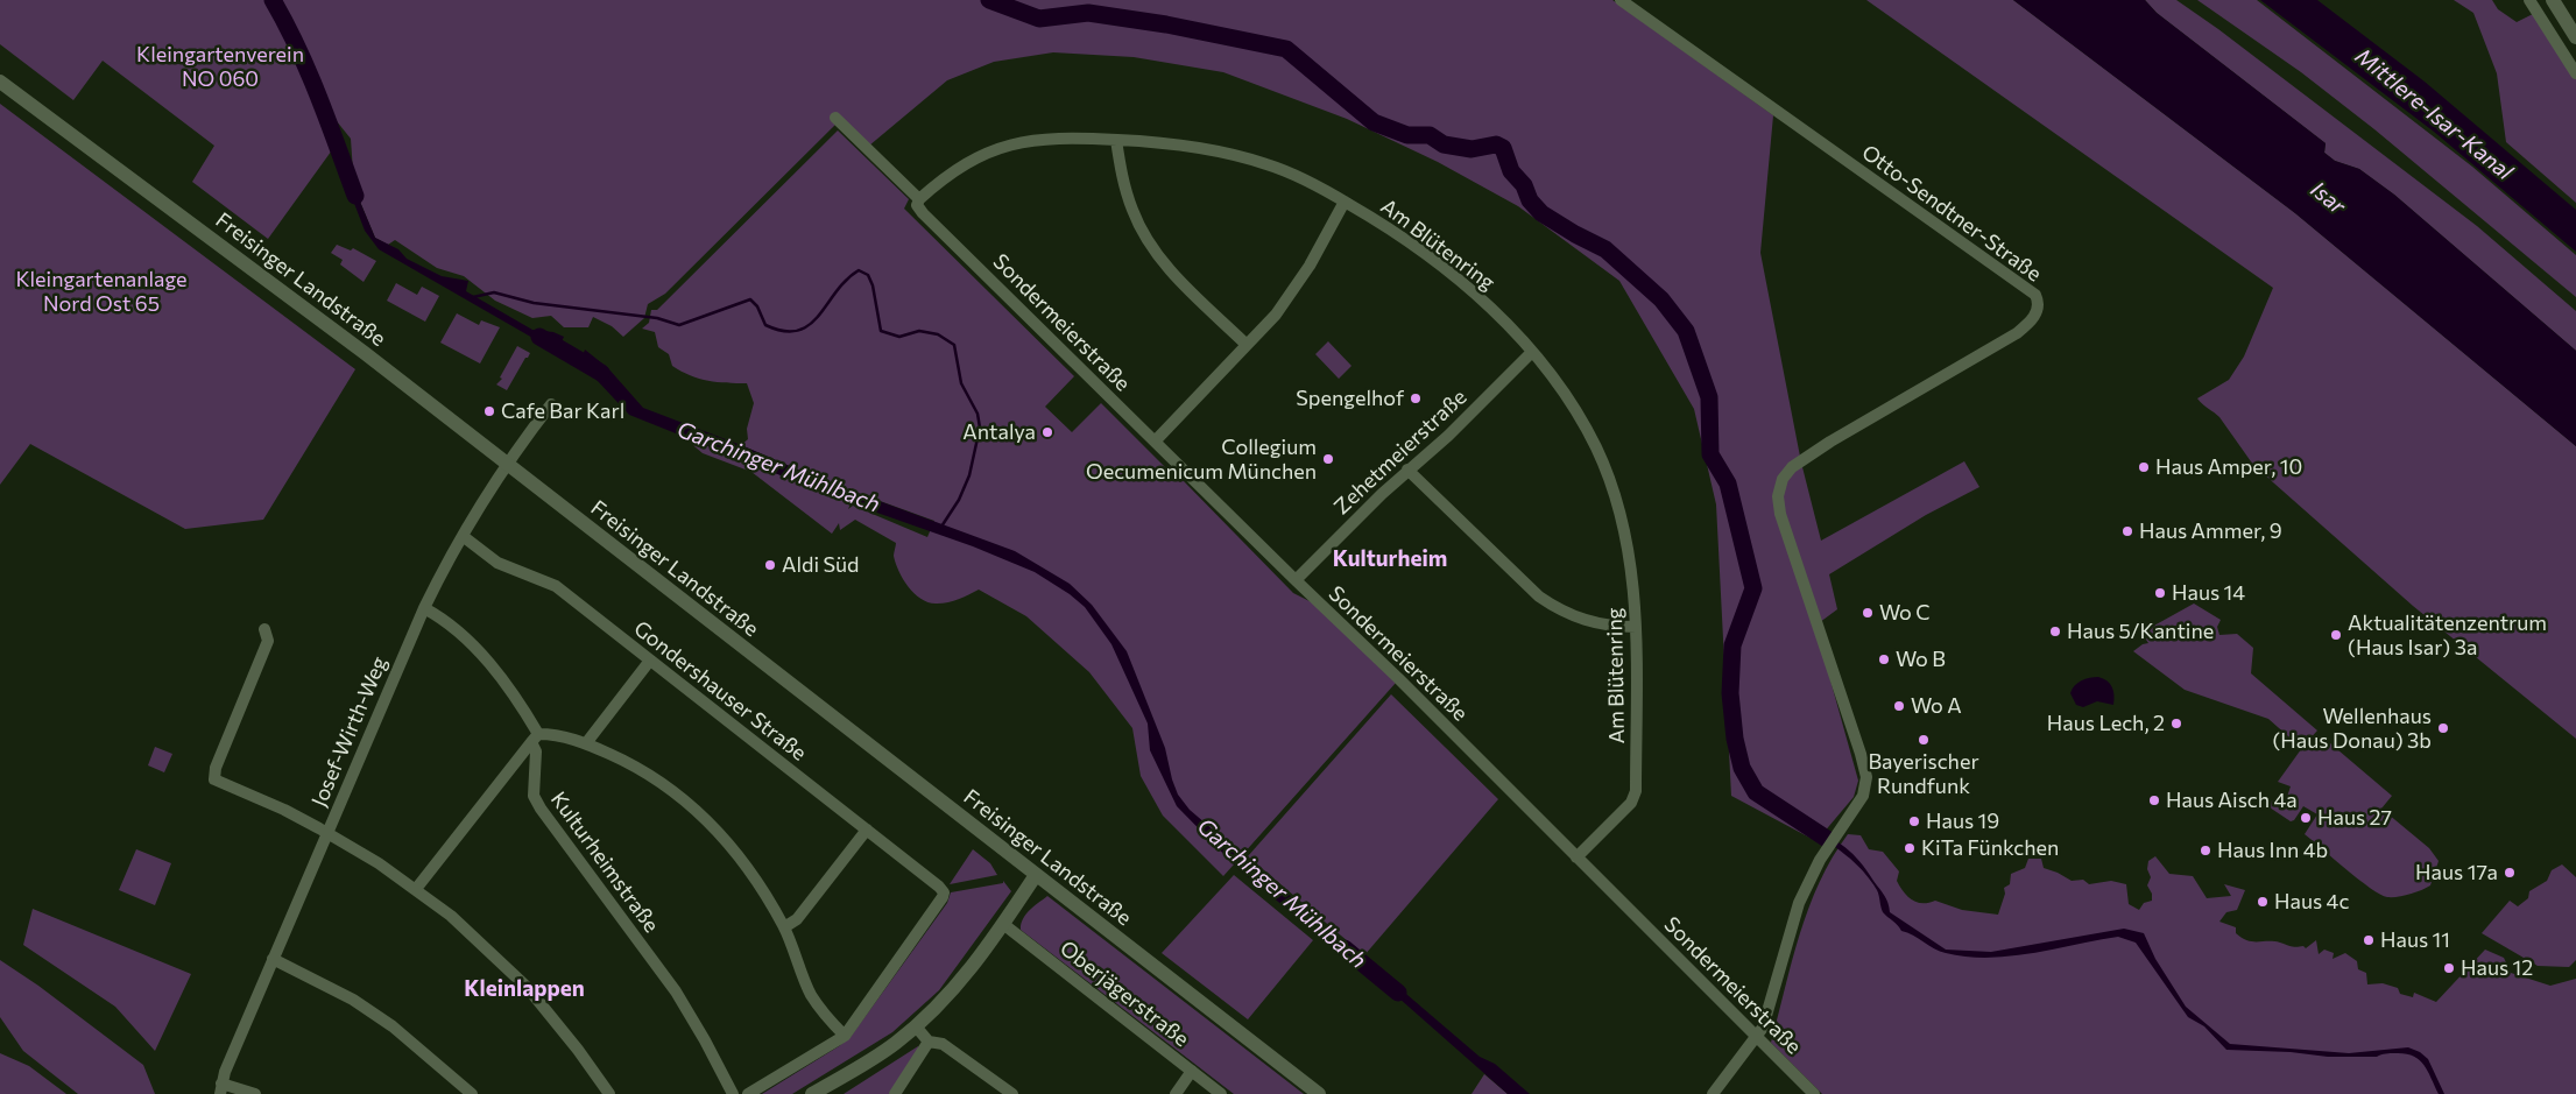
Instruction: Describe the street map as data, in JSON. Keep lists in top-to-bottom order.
{
  "streets": {
    "main road": ["Freisinger Landstraße"],
    "street": [
      "Otto-Sendtner-Straße",
      "Am Blütenring",
      "Sondermeierstraße",
      "Zehetmeierstraße",
      "Gondershauser Straße",
      "Josef-Wirth-Weg",
      "Kulturheimstraße",
      "Oberjägerstraße"
    ]
  },
  "crossings": [
    ["Otto-Sendtner-Straße", "Sondermeierstraße"],
    ["Am Blütenring", "Sondermeierstraße"],
    ["Am Blütenring", "Zehetmeierstraße"],
    ["Freisinger Landstraße", "Josef-Wirth-Weg"],
    ["Sondermeierstraße", "Zehetmeierstraße"],
    ["Gondershauser Straße", "Josef-Wirth-Weg"],
    ["Josef-Wirth-Weg", "Kulturheimstraße"]
  ],
  "districts": ["Kulturheim", "Kleinlappen"],
  "water": ["Mittlere-Isar-Kanal", "Isar", "Garchinger Mühlbach"],
  "parks": ["Kleingartenverein NO 060", "Kleingartenanlage Nord Ost 65"],
  "places": [
    "Spengelhof",
    "Cafe Bar Karl",
    "Antalya",
    "Collegium Oecumenicum München",
    "Haus Amper, 10",
    "Haus Ammer, 9",
    "Aldi Süd",
    "Haus 14",
    "Wo C",
    "Haus 5/Kantine",
    "Aktualitätenzentrum (Haus Isar) 3a",
    "Wo B",
    "Wo A",
    "Haus Lech, 2",
    "Wellenhaus (Haus Donau) 3b",
    "Bayerischer Rundfunk",
    "Haus Aisch 4a",
    "Haus 27",
    "Haus 19",
    "KiTa Fünkchen",
    "Haus Inn 4b",
    "Haus 17a",
    "Haus 4c",
    "Haus 11",
    "Haus 12"
  ]
}
